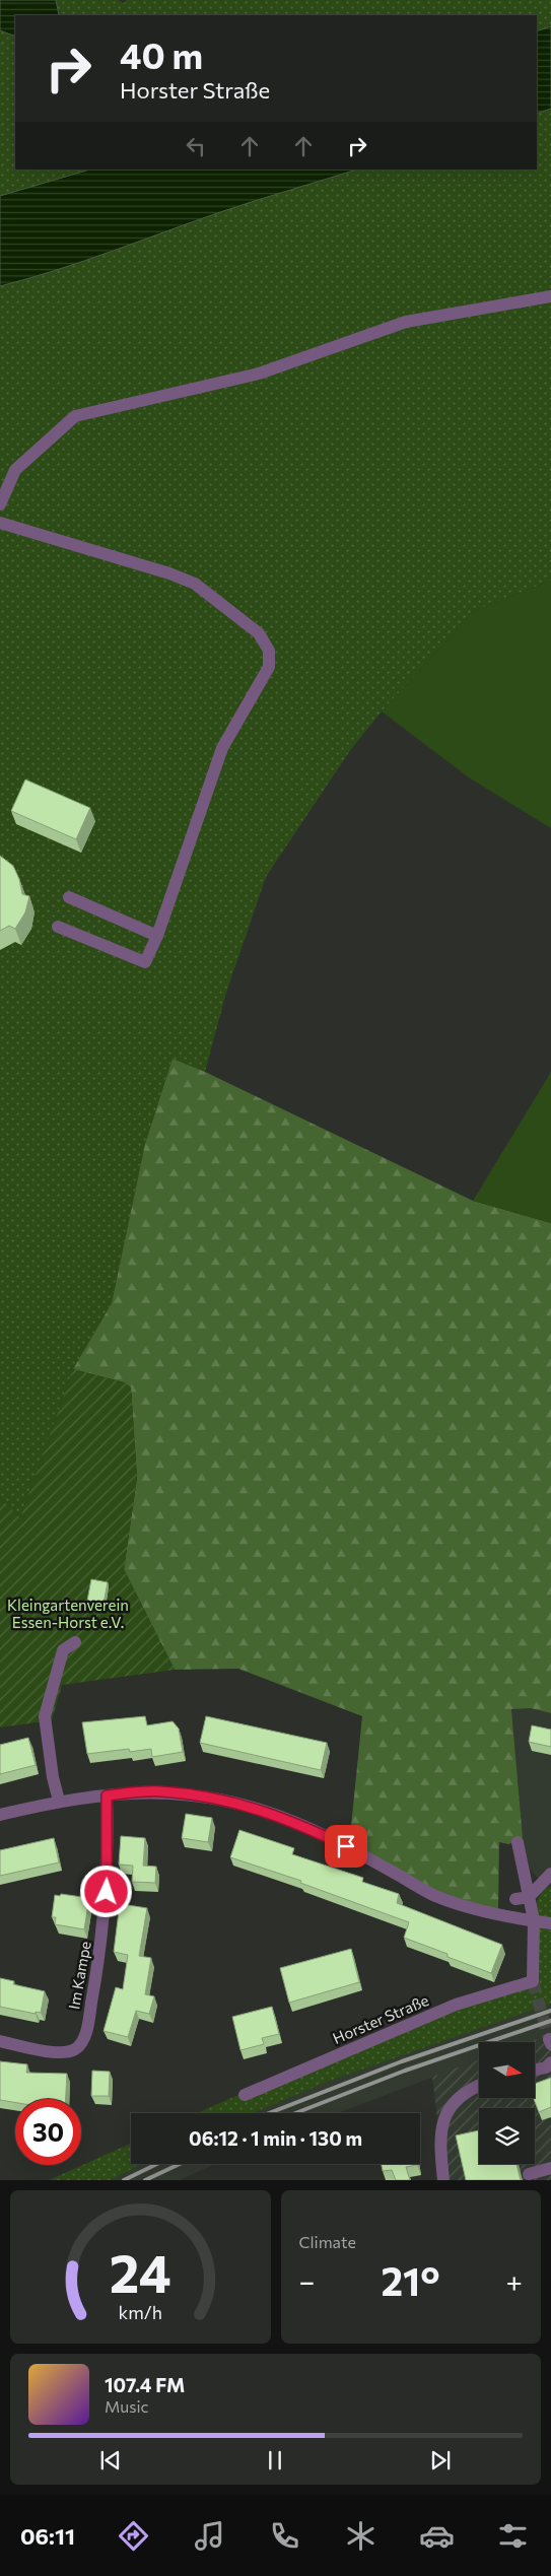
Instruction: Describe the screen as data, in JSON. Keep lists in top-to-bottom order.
{
  "streets": {
    "street": ["Im Kampe", "Horster Straße"]
  },
  "parks": ["Kleingartenverein Essen-Horst e.V."],
  "north": "right",
  "page": {
    "turn": ["40 m", "Horster Straße"],
    "limit": "30",
    "trip": "06:12 · 1 min · 130 m",
    "tile": "Climate",
    "heat": ["−", "21°", "+"],
    "song": ["107.4 FM", "Music"],
    "tabs": "06:11",
    "gauge": ["24", "km/h"]
  }
}
